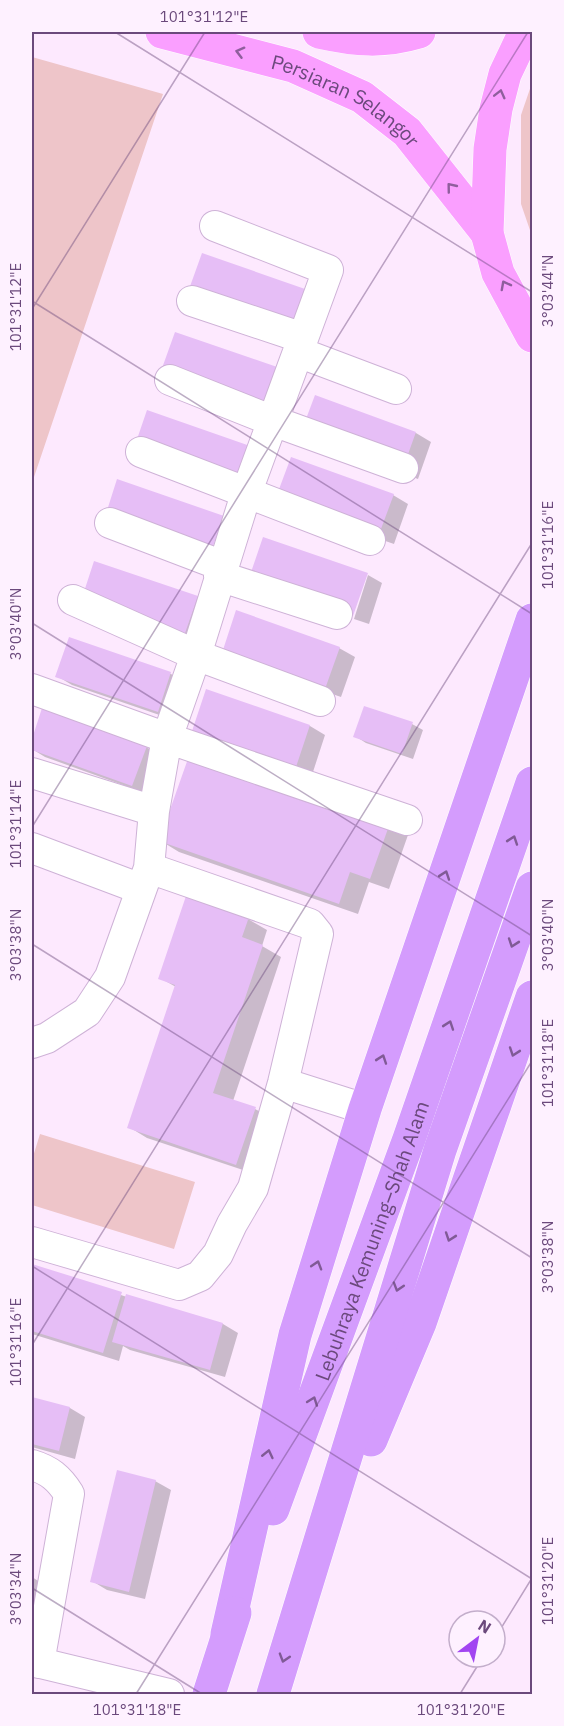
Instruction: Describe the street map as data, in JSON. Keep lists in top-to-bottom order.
{
  "streets": {
    "highway": ["Lebuhraya Kemuning–Shah Alam"],
    "main road": ["Persiaran Selangor"]
  },
  "one_way": ["Persiaran Selangor"],
  "north": "top right",
  "coordinates": [
    "101°31'12\"E",
    "3°03'44\"N",
    "101°31'16\"E",
    "3°03'40\"N",
    "101°31'14\"E",
    "3°03'38\"N",
    "101°31'18\"E",
    "101°31'20\"E",
    "3°03'34\"N"
  ]
}
